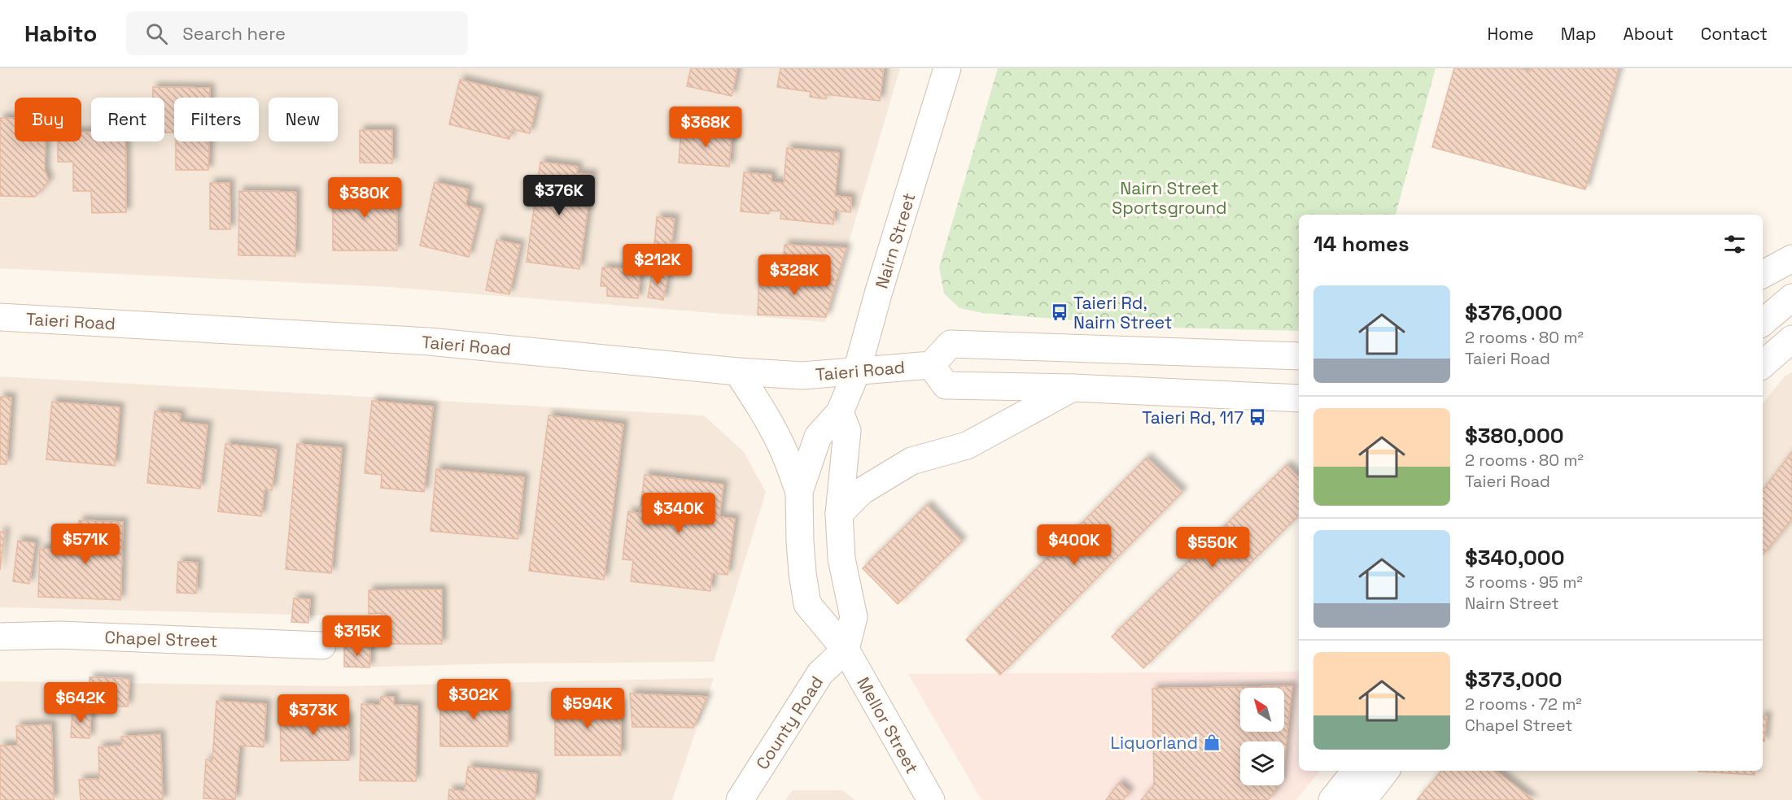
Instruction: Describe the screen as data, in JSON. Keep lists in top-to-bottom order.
{
  "streets": {
    "street": [
      "Nairn Street",
      "Taieri Road",
      "Chapel Street",
      "County Road",
      "Mellor Street"
    ]
  },
  "crossings": [
    ["Nairn Street", "Taieri Road"],
    ["Nairn Street", "County Road"],
    ["Nairn Street", "Mellor Street"],
    ["County Road", "Mellor Street"]
  ],
  "parks": ["Nairn Street Sportsground"],
  "places": {
    "bus stop": ["Taieri Rd, Nairn Street", "Taieri Rd, 117"],
    "shop": ["Liquorland"]
  },
  "north": "top left",
  "page": {
    "header": "Habito",
    "search": "Search here",
    "nav": [
      "Home",
      "Map",
      "About",
      "Contact"
    ],
    "chip": [
      "Buy",
      "Rent",
      "Filters",
      "New"
    ],
    "price": [
      "$368K",
      "$376K",
      "$380K",
      "$212K",
      "$328K",
      "$340K",
      "$571K",
      "$400K",
      "$550K",
      "$315K",
      "$302K",
      "$642K",
      "$594K",
      "$373K"
    ],
    "heading": "14 homes",
    "list": [
      {
        "name": "$376,000",
        "note": "2 rooms · 80 m² · Taieri Road"
      },
      {
        "name": "$380,000",
        "note": "2 rooms · 80 m² · Taieri Road"
      },
      {
        "name": "$340,000",
        "note": "3 rooms · 95 m² · Nairn Street"
      },
      {
        "name": "$373,000",
        "note": "2 rooms · 72 m² · Chapel Street"
      }
    ]
  }
}
